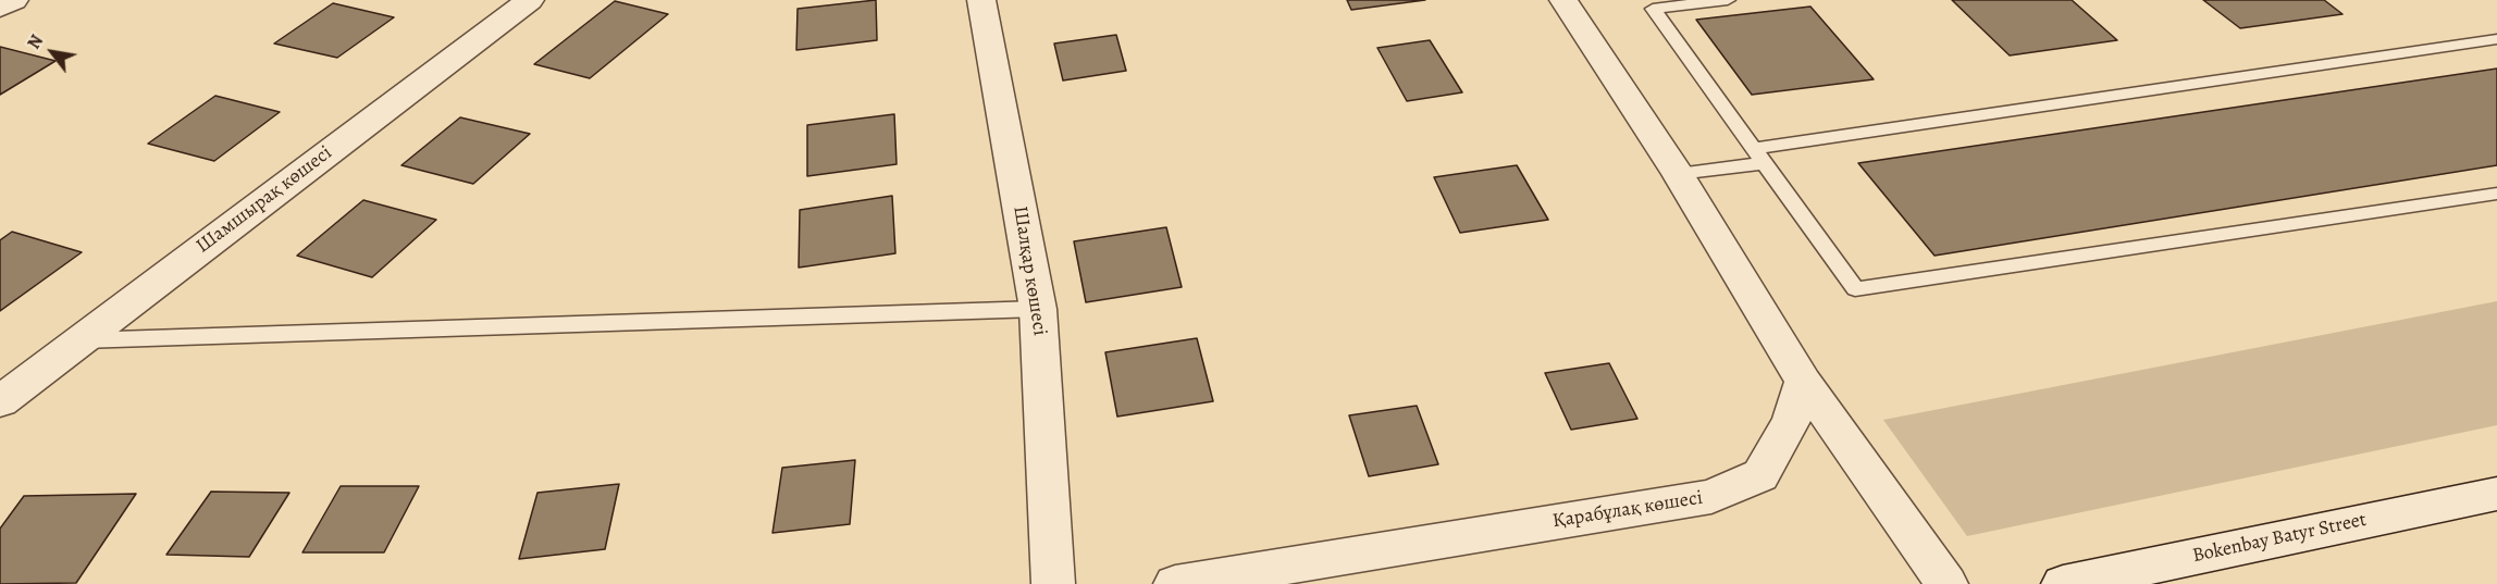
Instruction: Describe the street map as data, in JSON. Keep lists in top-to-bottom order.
{
  "streets": {
    "street": [
      "Шамшырақ көшесі",
      "Шалқар көшесі",
      "Қарабұлақ көшесі",
      "Bokenbay Batyr Street"
    ]
  },
  "north": "top left"
}
